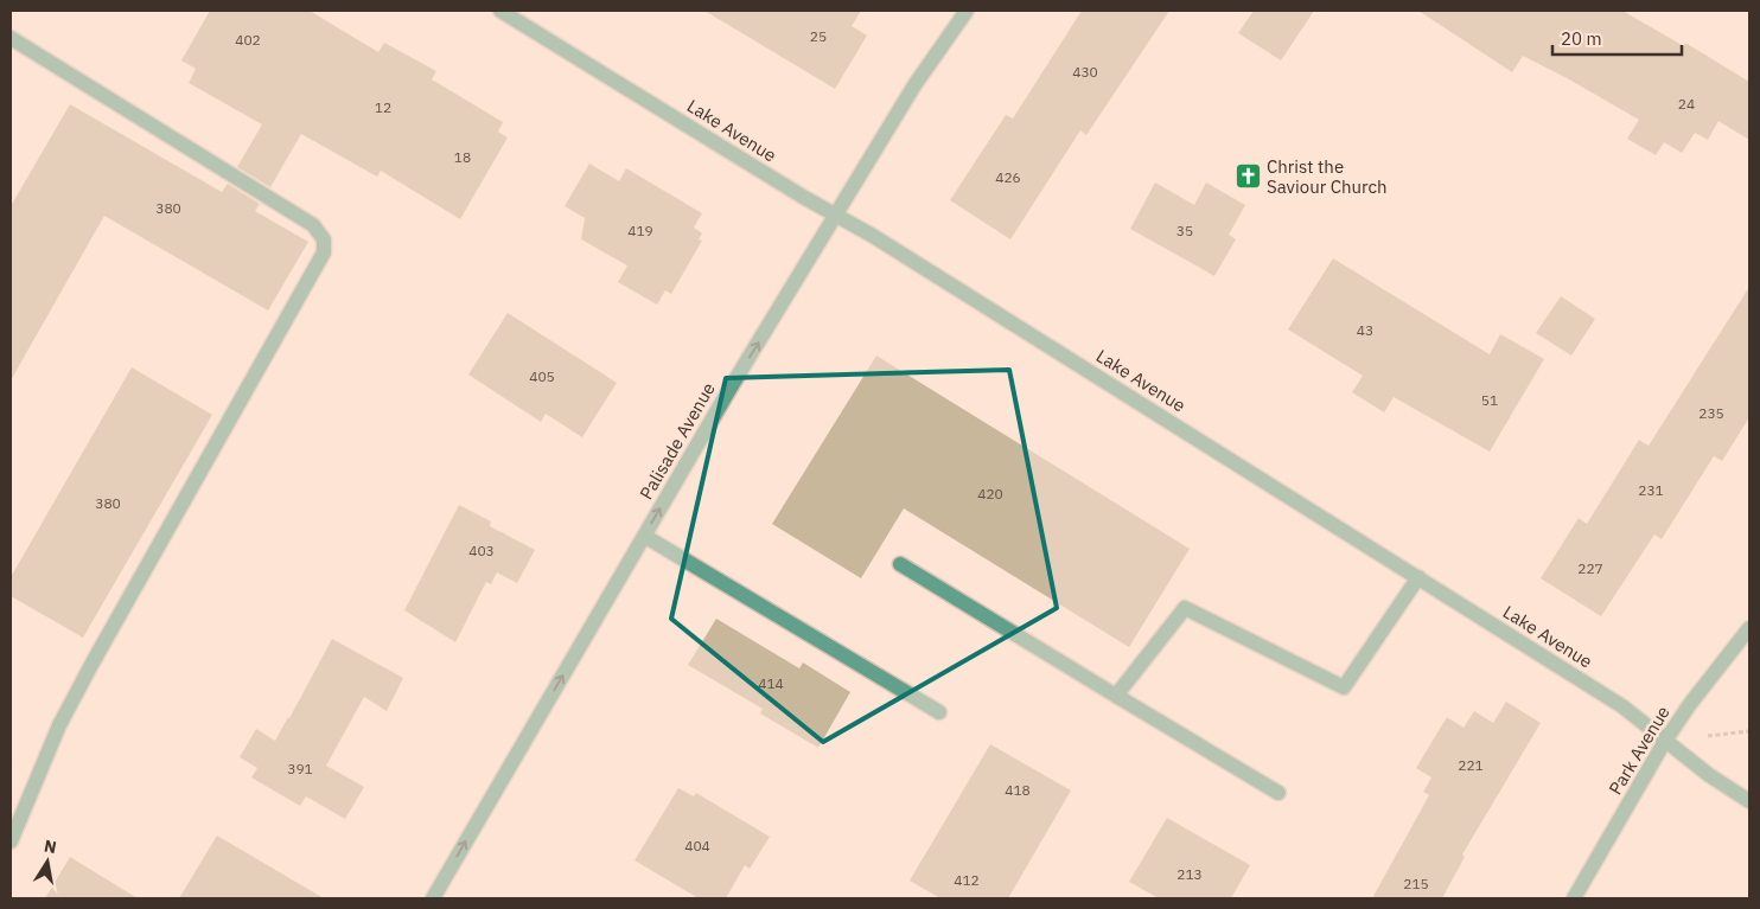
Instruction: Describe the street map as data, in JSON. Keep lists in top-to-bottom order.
{
  "streets": {
    "street": ["Lake Avenue", "Palisade Avenue", "Park Avenue"]
  },
  "crossings": [
    ["Lake Avenue", "Palisade Avenue"],
    ["Lake Avenue", "Park Avenue"]
  ],
  "one_way": ["Palisade Avenue"],
  "places": {
    "church": ["Christ the Saviour Church"]
  },
  "house_numbers": [
    "25",
    "402",
    "430",
    "24",
    "12",
    "18",
    "426",
    "380",
    "419",
    "35",
    "43",
    "405",
    "51",
    "235",
    "231",
    "420",
    "380",
    "403",
    "227",
    "414",
    "221",
    "391",
    "418",
    "404",
    "213",
    "412",
    "215"
  ],
  "scale_bar": "20 m",
  "north": "top"
}
